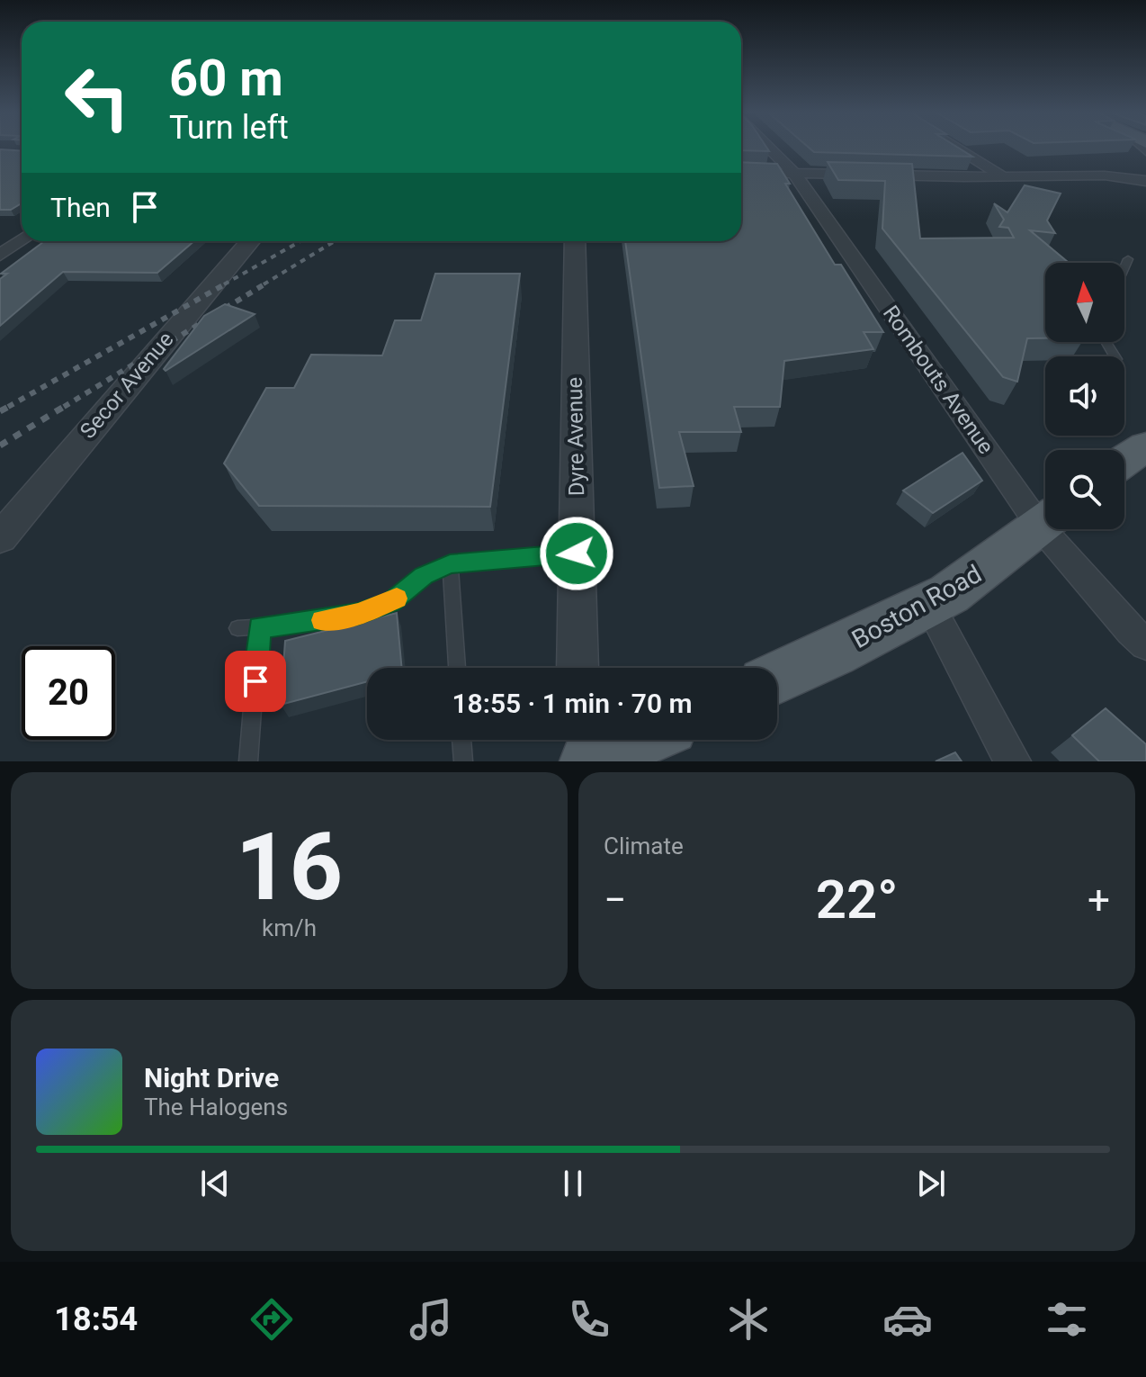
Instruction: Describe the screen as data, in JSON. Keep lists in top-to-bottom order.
{
  "streets": {
    "main road": ["Boston Road"],
    "street": ["Rombouts Avenue", "Secor Avenue", "Dyre Avenue"]
  },
  "north": "top",
  "page": {
    "turn": ["60 m", "Turn left"],
    "then": "Then",
    "limit": "20",
    "trip": "18:55 · 1 min · 70 m",
    "tile": [
      ["16", "km/h"],
      "Climate"
    ],
    "heat": ["−", "22°", "+"],
    "song": ["Night Drive", "The Halogens"],
    "tabs": "18:54"
  }
}
